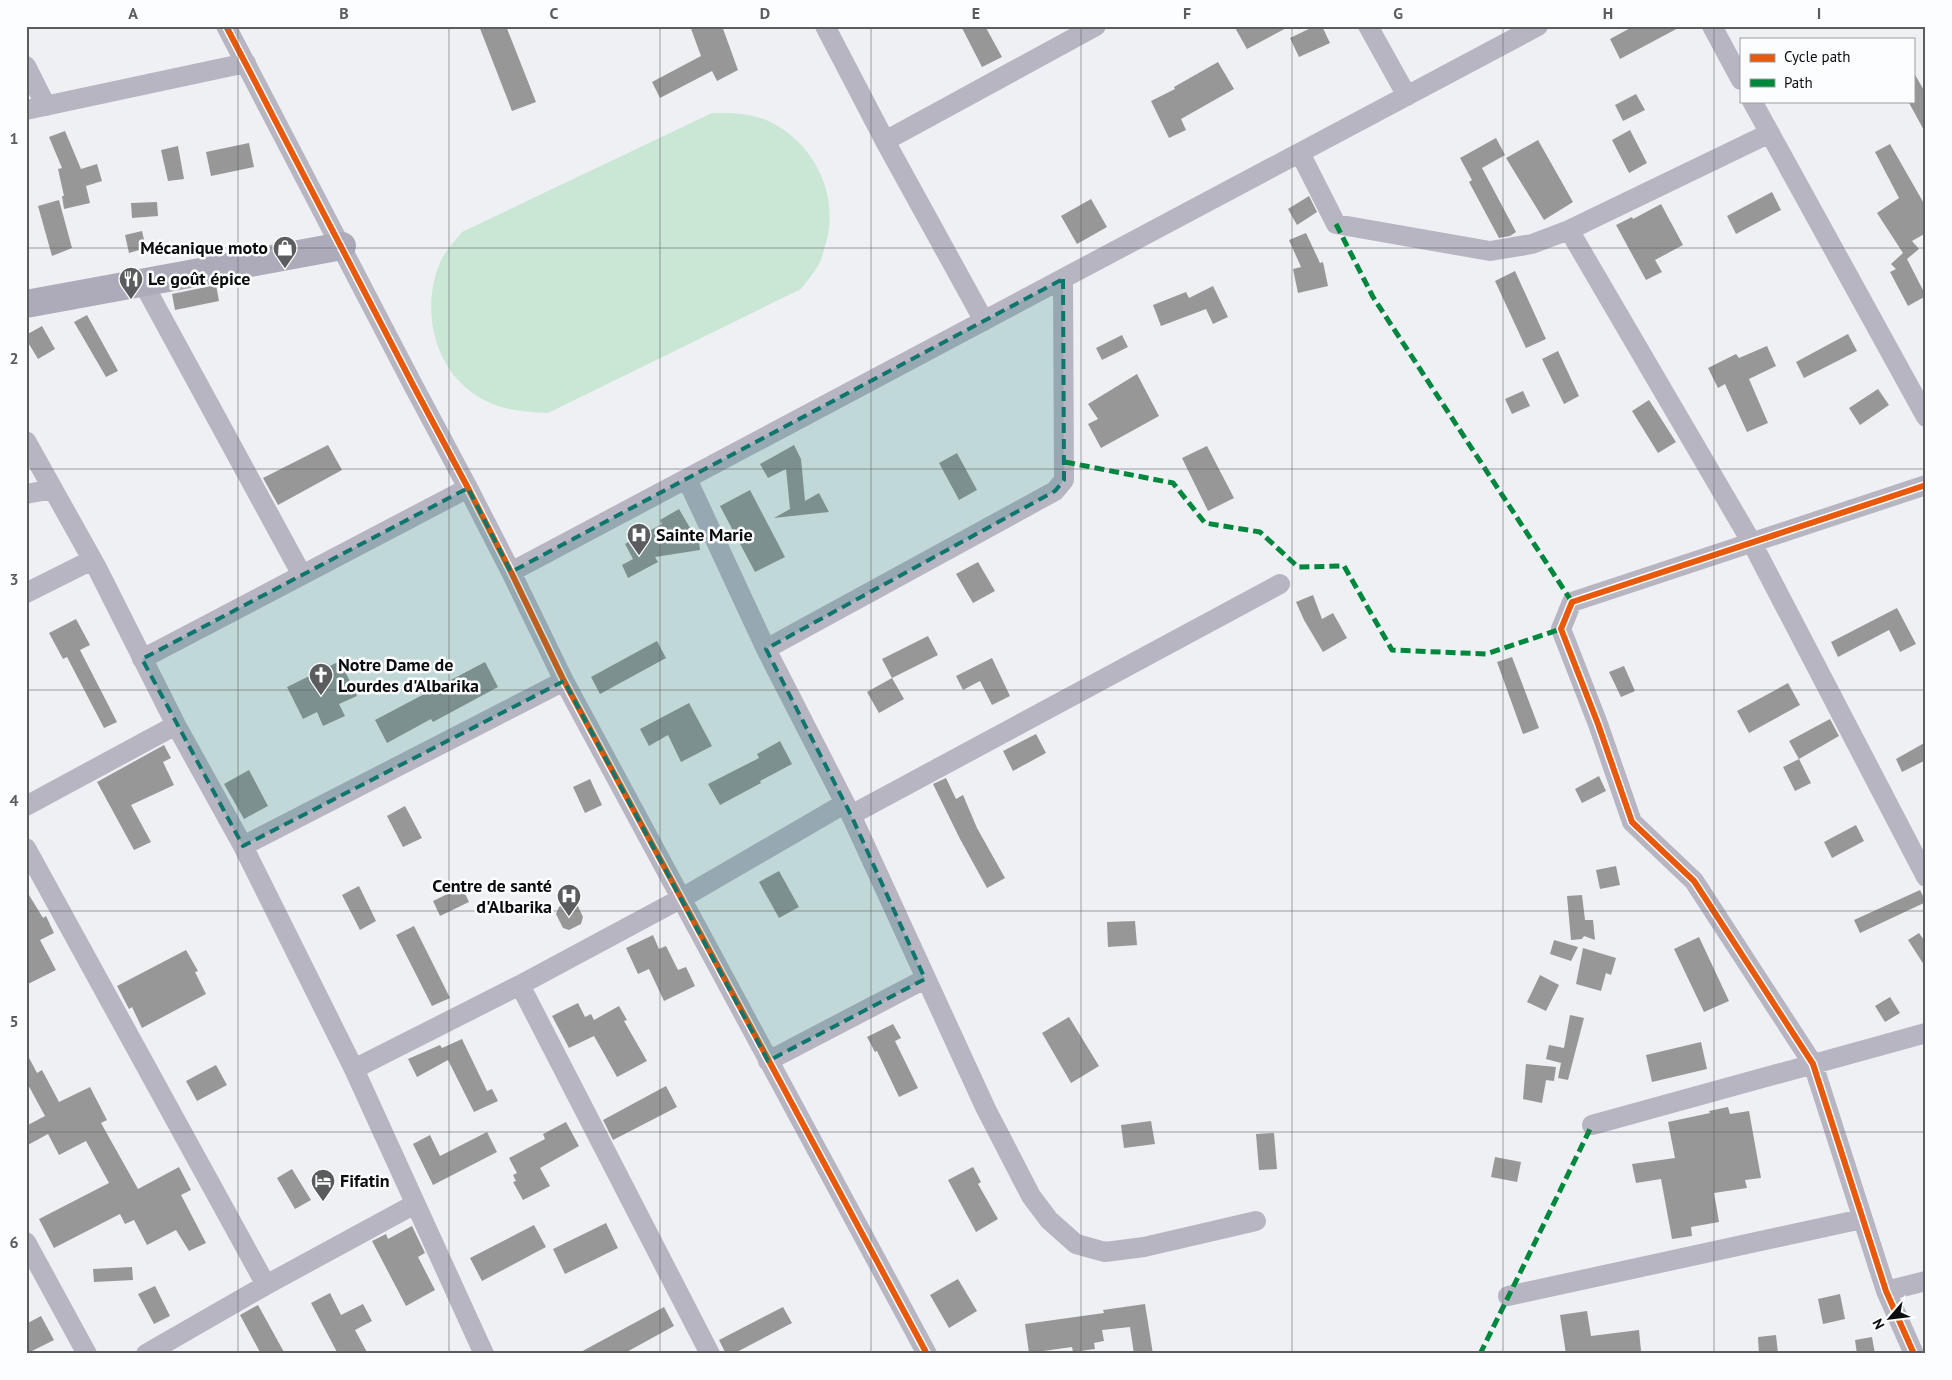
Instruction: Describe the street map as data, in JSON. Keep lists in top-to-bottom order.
{
  "places": {
    "shop": ["Mécanique moto"],
    "restaurant": ["Le goût épice"],
    "hospital": ["Sainte Marie", "Centre de santé d'Albarika"],
    "church": ["Notre Dame de Lourdes d'Albarika"],
    "hotel": ["Fifatin"]
  },
  "legend": ["Cycle path", "Path"],
  "north": "bottom left",
  "grid": {
    "columns": [
      "A",
      "B",
      "C",
      "D",
      "E",
      "F",
      "G",
      "H",
      "I"
    ],
    "rows": [
      "1",
      "2",
      "3",
      "4",
      "5",
      "6"
    ]
  }
}
